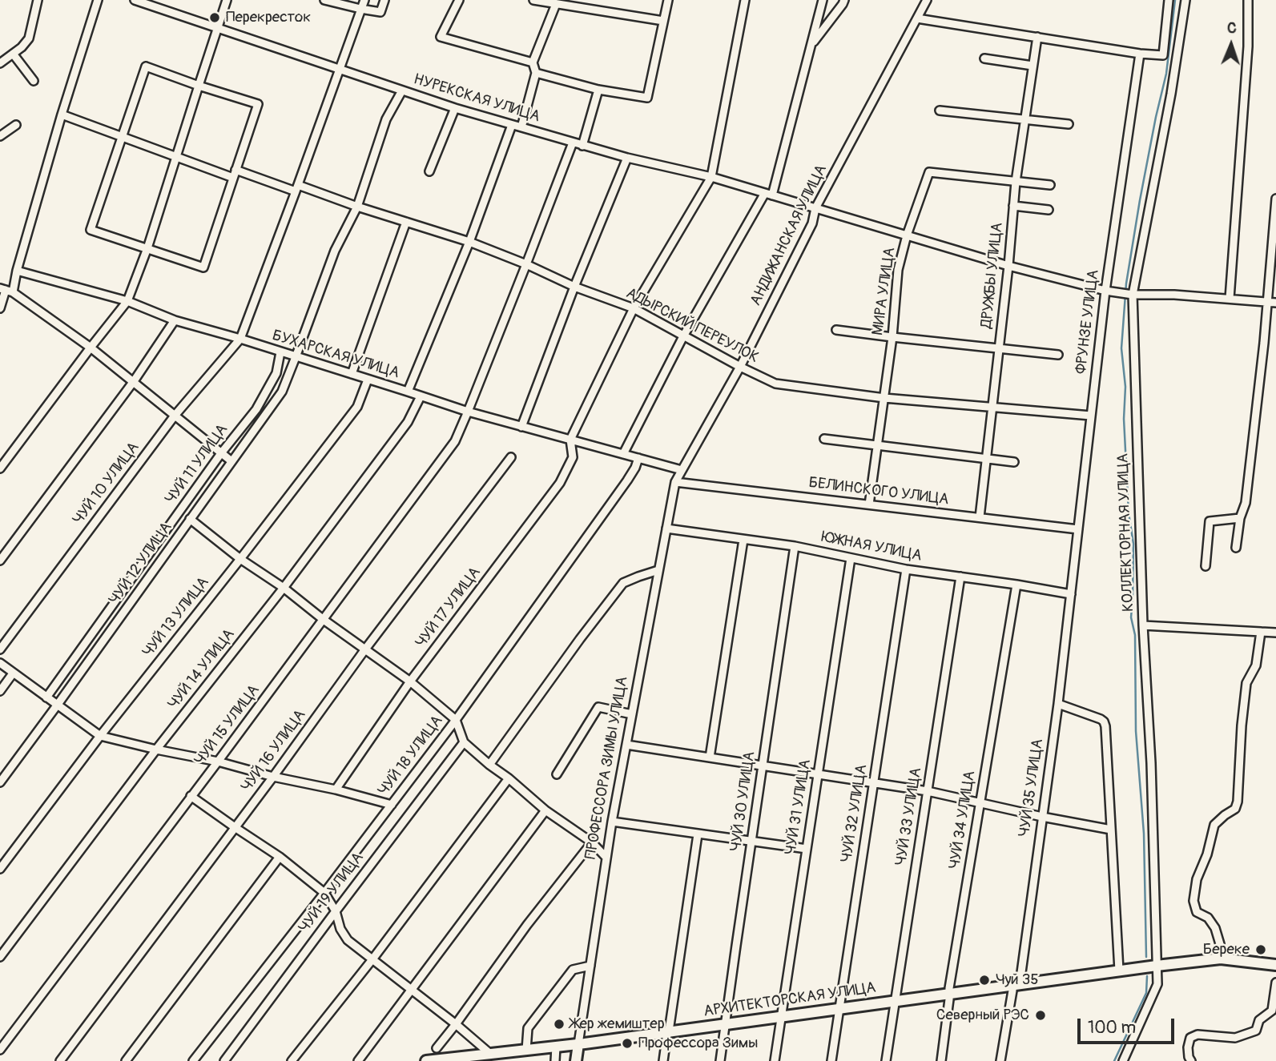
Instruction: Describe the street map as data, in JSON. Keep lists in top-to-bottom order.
{
  "streets": {
    "street": [
      "НУРЕКСКАЯ УЛИЦА",
      "АНДИЖАНСКАЯ УЛИЦА",
      "ДРУЖБЫ УЛИЦА",
      "МИРА УЛИЦА",
      "ФРУНЗЕ УЛИЦА",
      "АДЫРСКИЙ ПЕРЕУЛОК",
      "БУХАРСКАЯ УЛИЦА",
      "ЧУЙ 11 УЛИЦА",
      "ЧУЙ 10 УЛИЦА",
      "БЕЛИНСКОГО УЛИЦА",
      "КОЛЛЕКТОРНАЯ УЛИЦА",
      "ЮЖНАЯ УЛИЦА",
      "ЧУЙ 12 УЛИЦА",
      "ЧУЙ 17 УЛИЦА",
      "ЧУЙ 13 УЛИЦА",
      "ЧУЙ 14 УЛИЦА",
      "ЧУЙ 15 УЛИЦА",
      "ЧУЙ 16 УЛИЦА",
      "ЧУЙ 18 УЛИЦА",
      "ПРОФЕССОРА ЗИМЫ УЛИЦА",
      "ЧУЙ 35 УЛИЦА",
      "ЧУЙ 30 УЛИЦА",
      "ЧУЙ 31 УЛИЦА",
      "ЧУЙ 32 УЛИЦА",
      "ЧУЙ 33 УЛИЦА",
      "ЧУЙ 34 УЛИЦА",
      "ЧУЙ 19 УЛИЦА",
      "АРХИТЕКТОРСКАЯ УЛИЦА"
    ]
  },
  "crossings": [
    ["НУРЕКСКАЯ УЛИЦА", "АНДИЖАНСКАЯ УЛИЦА"],
    ["НУРЕКСКАЯ УЛИЦА", "ДРУЖБЫ УЛИЦА"],
    ["НУРЕКСКАЯ УЛИЦА", "МИРА УЛИЦА"],
    ["НУРЕКСКАЯ УЛИЦА", "ФРУНЗЕ УЛИЦА"],
    ["НУРЕКСКАЯ УЛИЦА", "КОЛЛЕКТОРНАЯ УЛИЦА"],
    ["НУРЕКСКАЯ УЛИЦА", "ЧУЙ 12 УЛИЦА"],
    ["НУРЕКСКАЯ УЛИЦА", "ЧУЙ 15 УЛИЦА"],
    ["АНДИЖАНСКАЯ УЛИЦА", "АДЫРСКИЙ ПЕРЕУЛОК"],
    ["АНДИЖАНСКАЯ УЛИЦА", "БУХАРСКАЯ УЛИЦА"],
    ["АНДИЖАНСКАЯ УЛИЦА", "БЕЛИНСКОГО УЛИЦА"],
    ["АНДИЖАНСКАЯ УЛИЦА", "ПРОФЕССОРА ЗИМЫ УЛИЦА"],
    ["ДРУЖБЫ УЛИЦА", "МИРА УЛИЦА"],
    ["ДРУЖБЫ УЛИЦА", "АДЫРСКИЙ ПЕРЕУЛОК"],
    ["ДРУЖБЫ УЛИЦА", "БЕЛИНСКОГО УЛИЦА"],
    ["МИРА УЛИЦА", "АДЫРСКИЙ ПЕРЕУЛОК"],
    ["МИРА УЛИЦА", "БЕЛИНСКОГО УЛИЦА"],
    ["ФРУНЗЕ УЛИЦА", "АДЫРСКИЙ ПЕРЕУЛОК"],
    ["ФРУНЗЕ УЛИЦА", "БЕЛИНСКОГО УЛИЦА"],
    ["ФРУНЗЕ УЛИЦА", "ЮЖНАЯ УЛИЦА"],
    ["ФРУНЗЕ УЛИЦА", "ЧУЙ 35 УЛИЦА"],
    ["АДЫРСКИЙ ПЕРЕУЛОК", "ЧУЙ 12 УЛИЦА"],
    ["АДЫРСКИЙ ПЕРЕУЛОК", "ЧУЙ 15 УЛИЦА"],
    ["БУХАРСКАЯ УЛИЦА", "ЧУЙ 11 УЛИЦА"],
    ["БУХАРСКАЯ УЛИЦА", "ЧУЙ 10 УЛИЦА"],
    ["БУХАРСКАЯ УЛИЦА", "ЧУЙ 12 УЛИЦА"],
    ["БУХАРСКАЯ УЛИЦА", "ЧУЙ 17 УЛИЦА"],
    ["БУХАРСКАЯ УЛИЦА", "ЧУЙ 13 УЛИЦА"],
    ["БУХАРСКАЯ УЛИЦА", "ЧУЙ 14 УЛИЦА"],
    ["БУХАРСКАЯ УЛИЦА", "ЧУЙ 15 УЛИЦА"],
    ["БУХАРСКАЯ УЛИЦА", "ЧУЙ 18 УЛИЦА"],
    ["БЕЛИНСКОГО УЛИЦА", "ПРОФЕССОРА ЗИМЫ УЛИЦА"],
    ["КОЛЛЕКТОРНАЯ УЛИЦА", "АРХИТЕКТОРСКАЯ УЛИЦА"],
    ["ЮЖНАЯ УЛИЦА", "ПРОФЕССОРА ЗИМЫ УЛИЦА"],
    ["ЮЖНАЯ УЛИЦА", "ЧУЙ 35 УЛИЦА"],
    ["ЮЖНАЯ УЛИЦА", "ЧУЙ 30 УЛИЦА"],
    ["ЮЖНАЯ УЛИЦА", "ЧУЙ 31 УЛИЦА"],
    ["ЮЖНАЯ УЛИЦА", "ЧУЙ 32 УЛИЦА"],
    ["ЮЖНАЯ УЛИЦА", "ЧУЙ 33 УЛИЦА"],
    ["ЮЖНАЯ УЛИЦА", "ЧУЙ 34 УЛИЦА"],
    ["ПРОФЕССОРА ЗИМЫ УЛИЦА", "АРХИТЕКТОРСКАЯ УЛИЦА"],
    ["ЧУЙ 35 УЛИЦА", "АРХИТЕКТОРСКАЯ УЛИЦА"],
    ["ЧУЙ 30 УЛИЦА", "АРХИТЕКТОРСКАЯ УЛИЦА"],
    ["ЧУЙ 31 УЛИЦА", "АРХИТЕКТОРСКАЯ УЛИЦА"],
    ["ЧУЙ 32 УЛИЦА", "АРХИТЕКТОРСКАЯ УЛИЦА"],
    ["ЧУЙ 33 УЛИЦА", "АРХИТЕКТОРСКАЯ УЛИЦА"],
    ["ЧУЙ 34 УЛИЦА", "АРХИТЕКТОРСКАЯ УЛИЦА"]
  ],
  "places": [
    "Перекресток",
    "Береке",
    "Чуй 35",
    "Северный РЭС",
    "Жер жемиштер",
    "Профессора Зимы"
  ],
  "scale_bar": "100 m",
  "north": "top"
}
